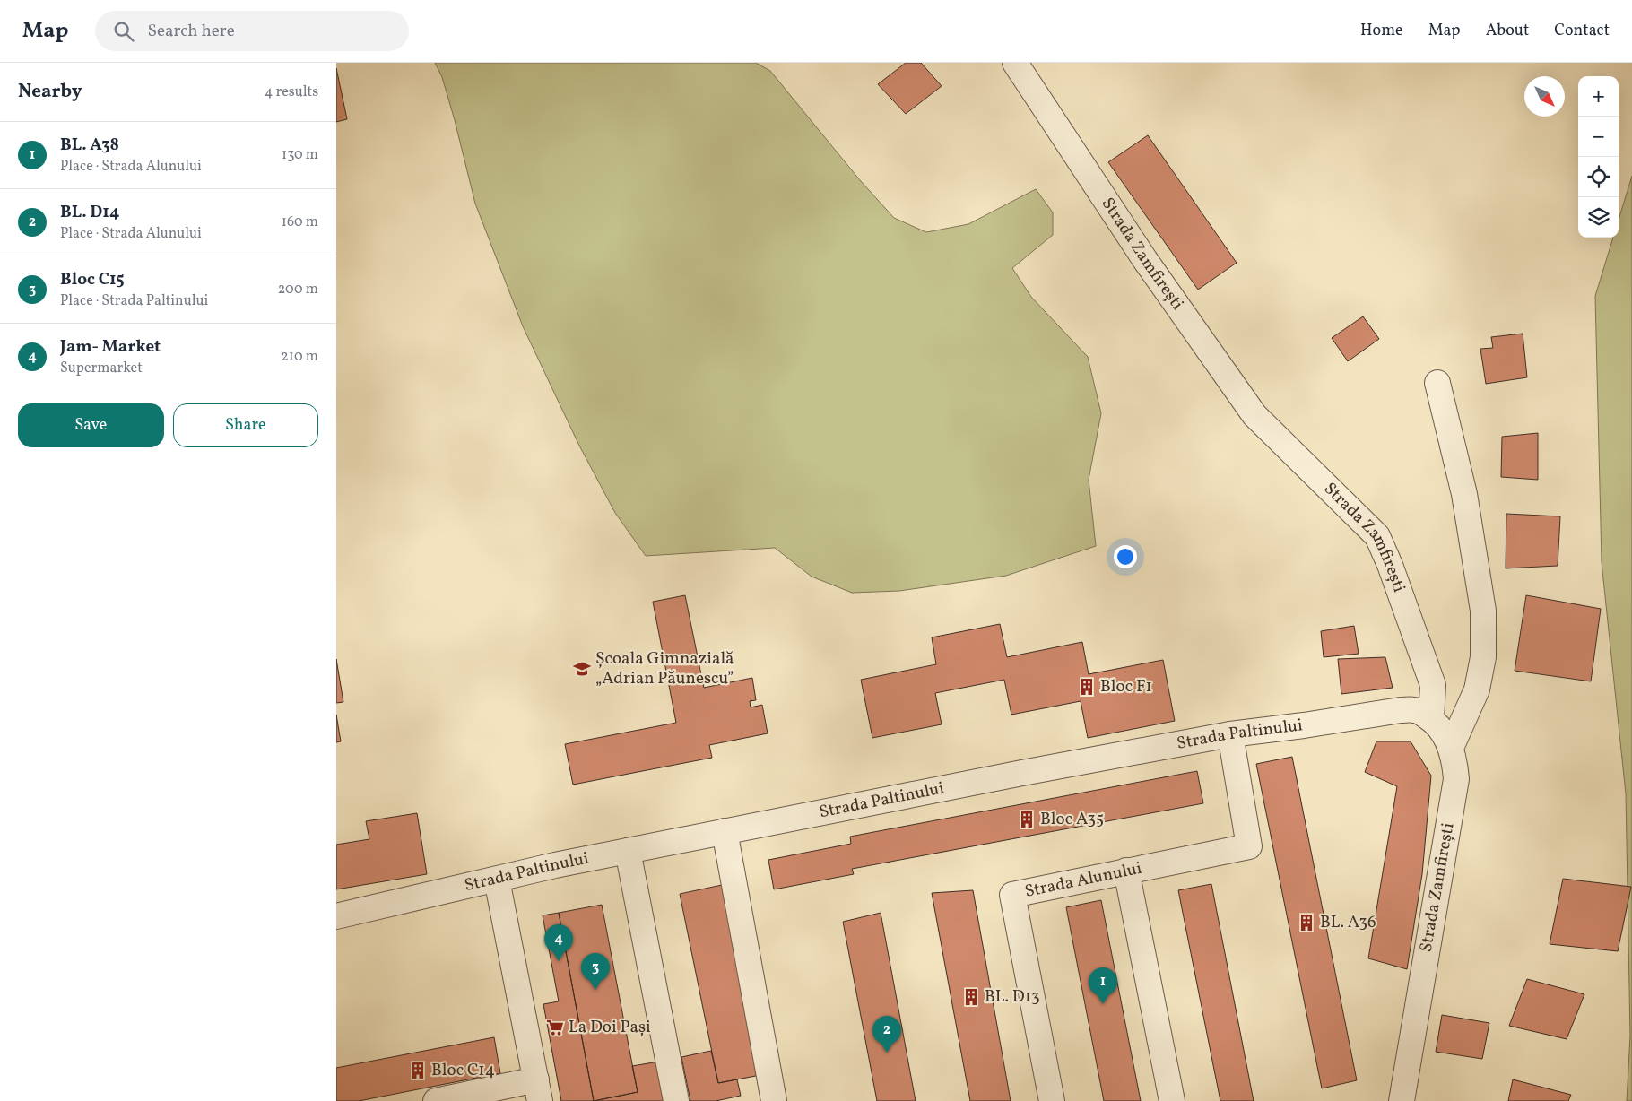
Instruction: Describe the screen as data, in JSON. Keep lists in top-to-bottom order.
{
  "streets": {
    "street": ["Strada Zamfirești", "Strada Paltinului", "Strada Alunului"]
  },
  "crossings": [
    ["Strada Zamfirești", "Strada Paltinului"],
    ["Strada Paltinului", "Strada Alunului"]
  ],
  "places": {
    "school or university": ["Școala Gimnazială „Adrian Păunescu”"],
    "building": [
      "Bloc F1",
      "Bloc A35",
      "BL. A36",
      "BL. D13",
      "Bloc C14"
    ],
    "supermarket": ["La Doi Pași"]
  },
  "north": "bottom right",
  "page": {
    "header": "Map",
    "search": "Search here",
    "nav": [
      "Home",
      "Map",
      "About",
      "Contact"
    ],
    "heading": ["Nearby", "4 results"],
    "map_buttons": ["+", "−"],
    "list": [
      {
        "mark": "1",
        "name": "BL. A38",
        "note": "Place · Strada Alunului",
        "value": "130 m"
      },
      {
        "mark": "2",
        "name": "BL. D14",
        "note": "Place · Strada Alunului",
        "value": "160 m"
      },
      {
        "mark": "3",
        "name": "Bloc C15",
        "note": "Place · Strada Paltinului",
        "value": "200 m"
      },
      {
        "mark": "4",
        "name": "Jam- Market",
        "note": "Supermarket",
        "value": "210 m"
      }
    ],
    "buttons": ["Save", "Share"],
    "pins": [
      "4",
      "3",
      "1",
      "2"
    ]
  }
}
